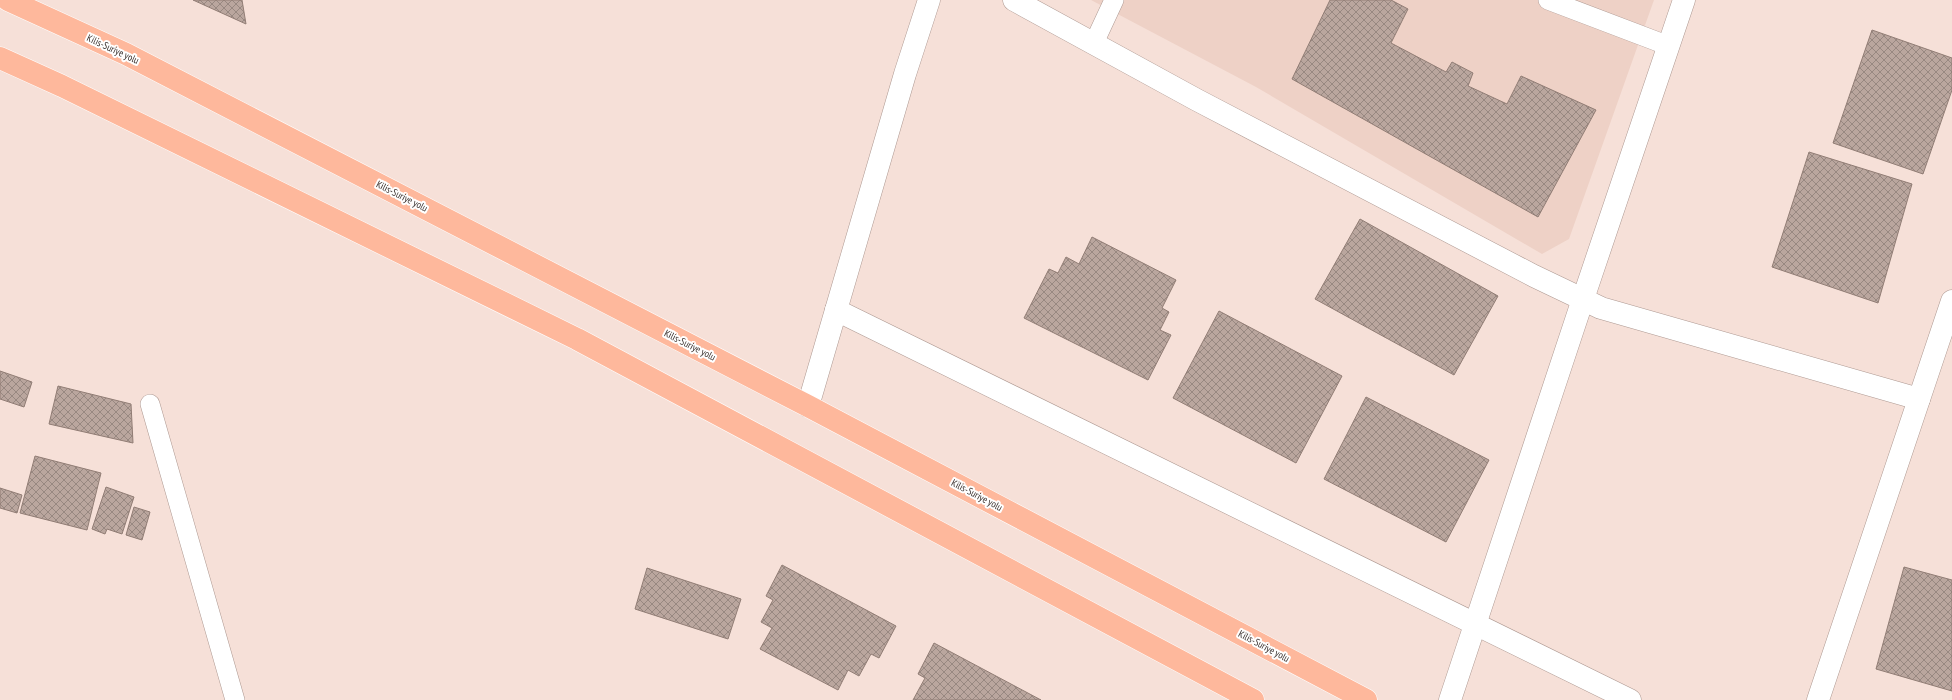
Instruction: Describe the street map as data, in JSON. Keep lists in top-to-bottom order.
{
  "streets": {
    "highway": ["Kilis-Suriye yolu"]
  }
}
